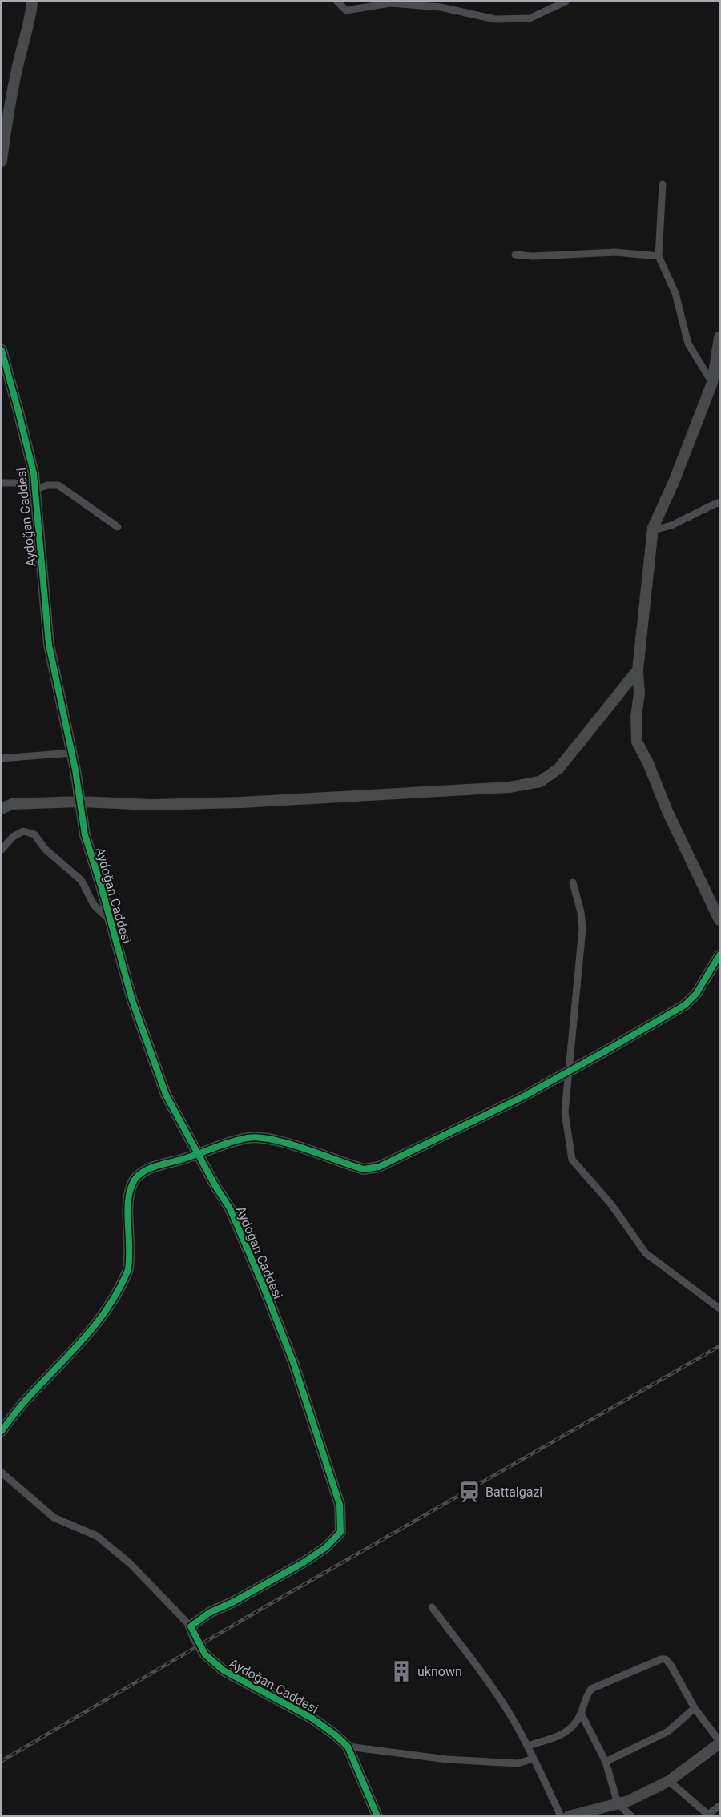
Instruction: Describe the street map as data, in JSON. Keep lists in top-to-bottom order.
{
  "streets": {
    "street": ["Aydoğan Caddesi"]
  },
  "places": {
    "station": ["Battalgazi"],
    "building": ["uknown"]
  }
}
